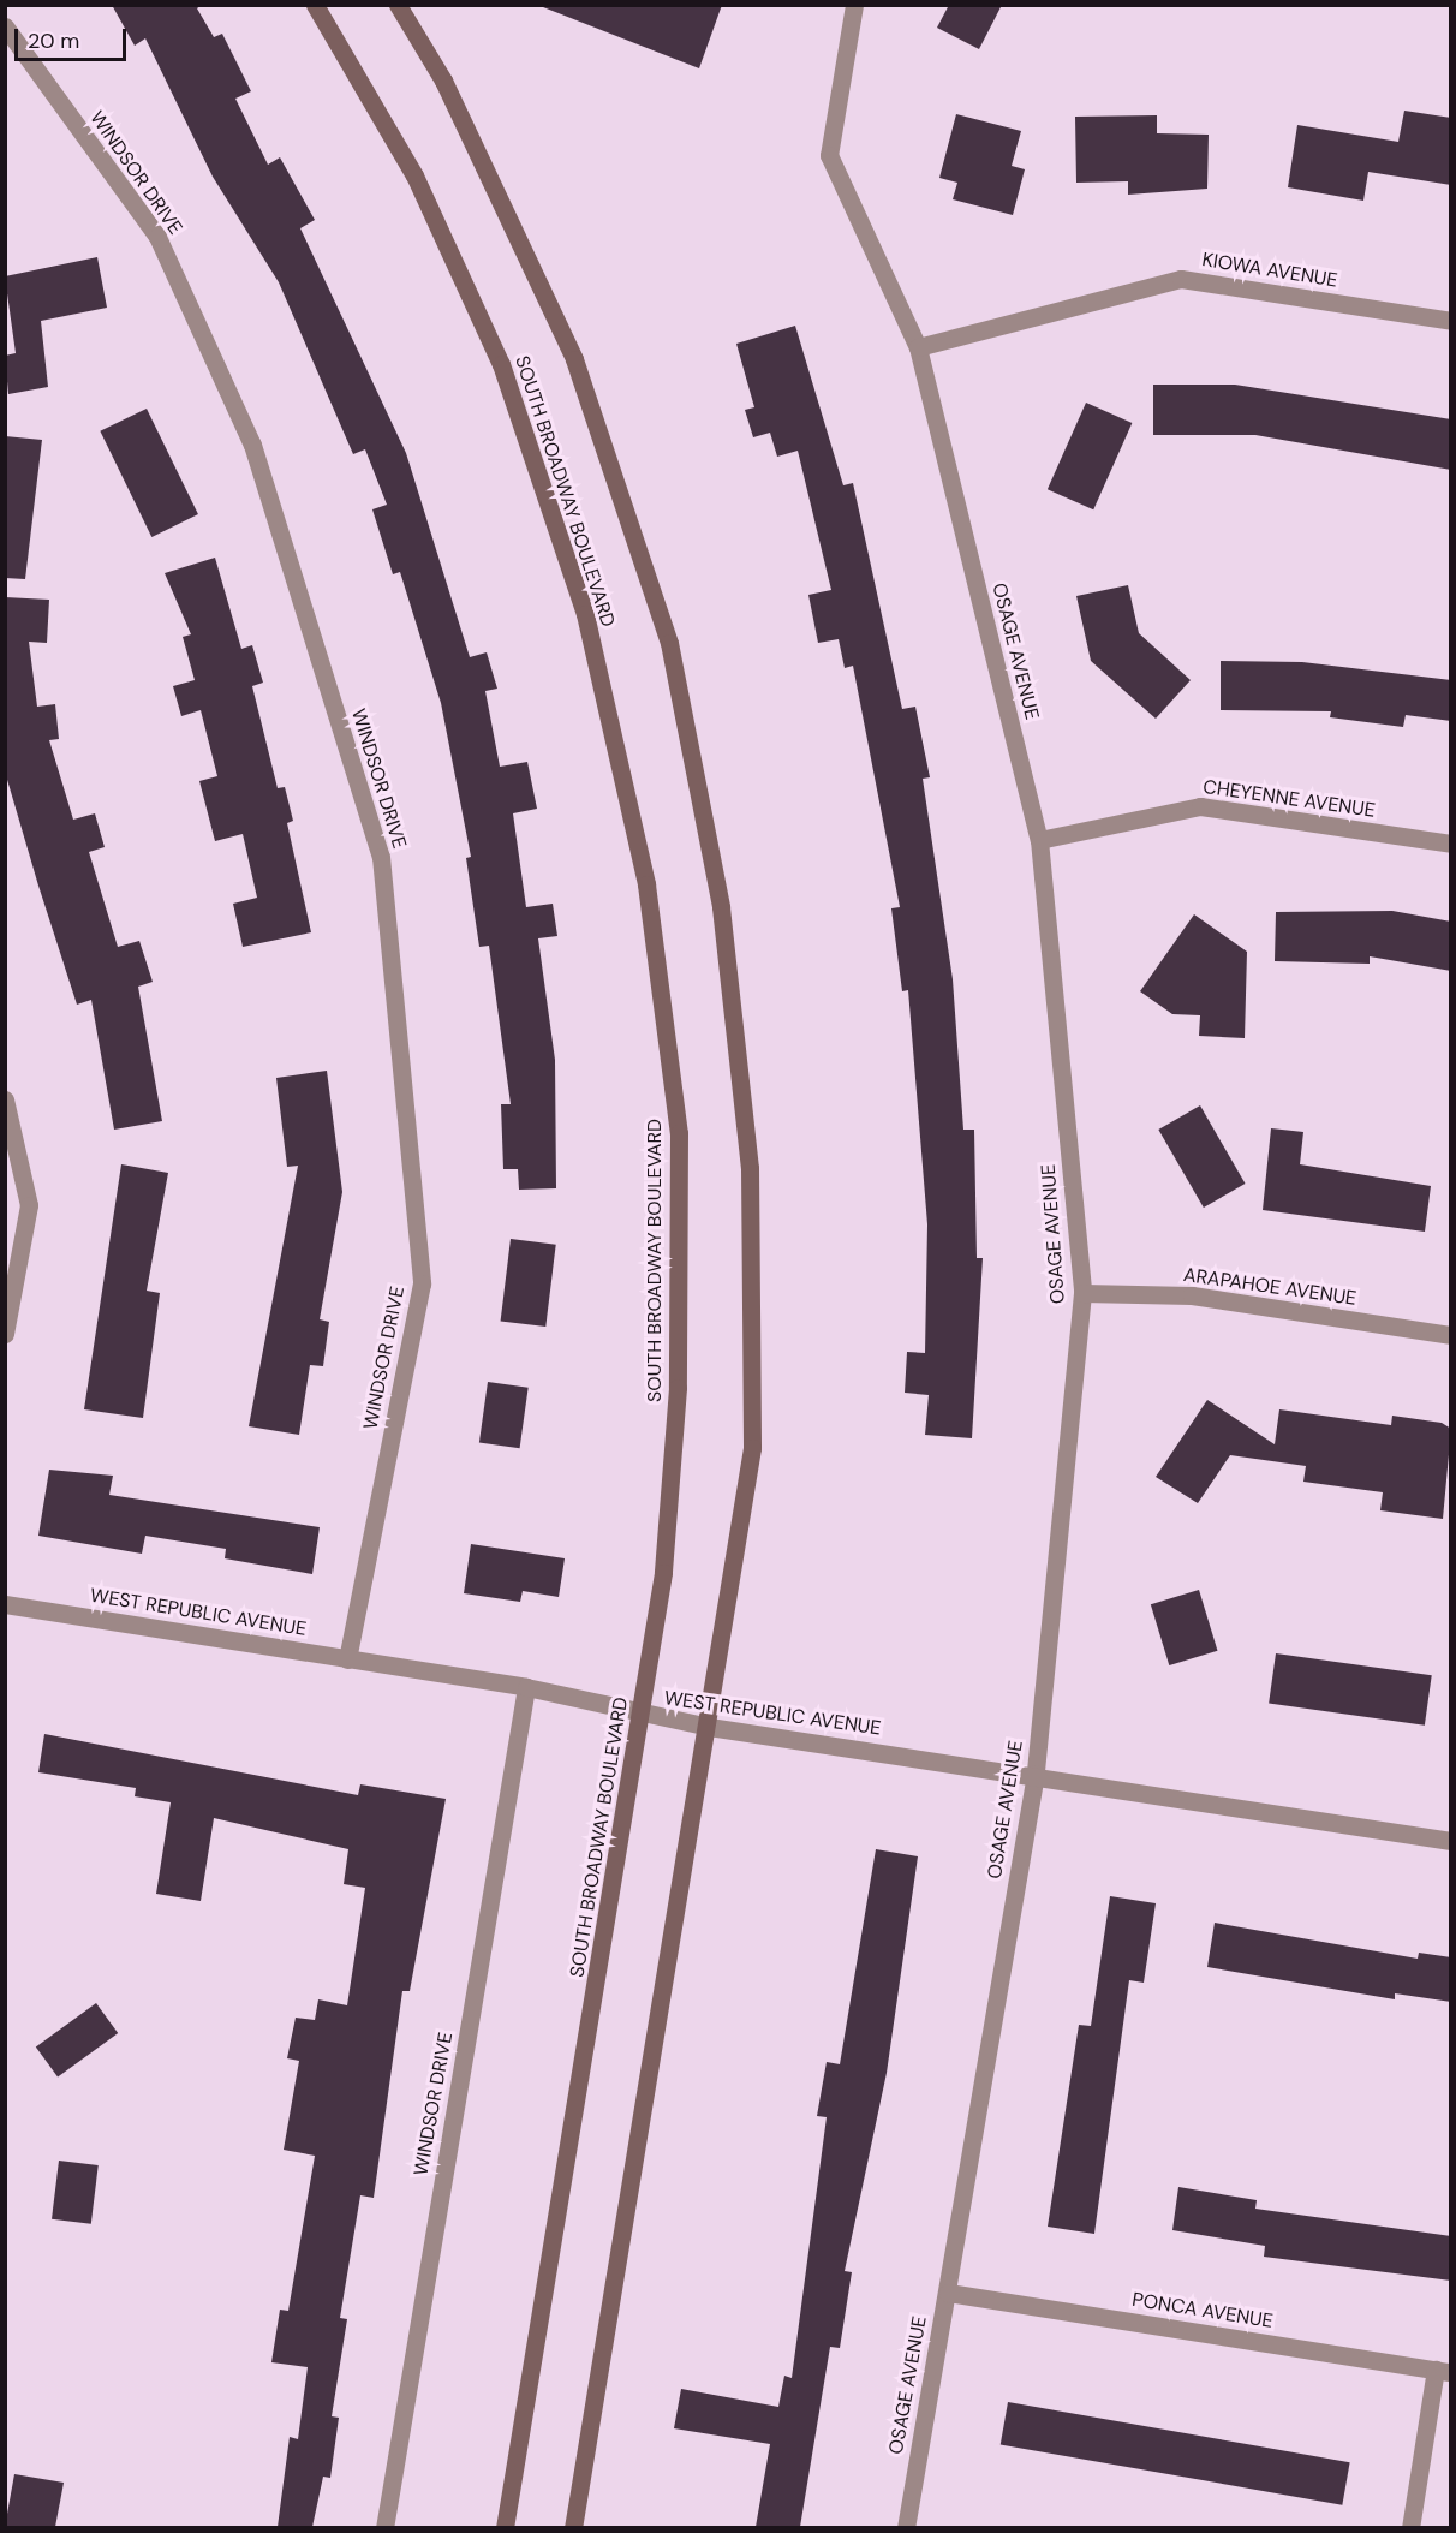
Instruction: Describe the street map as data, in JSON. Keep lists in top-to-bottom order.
{
  "streets": {
    "main road": ["SOUTH BROADWAY BOULEVARD"],
    "street": [
      "WINDSOR DRIVE",
      "KIOWA AVENUE",
      "OSAGE AVENUE",
      "CHEYENNE AVENUE",
      "ARAPAHOE AVENUE",
      "WEST REPUBLIC AVENUE",
      "PONCA AVENUE"
    ]
  },
  "crossings": [
    ["WINDSOR DRIVE", "WEST REPUBLIC AVENUE"],
    ["KIOWA AVENUE", "OSAGE AVENUE"],
    ["SOUTH BROADWAY BOULEVARD", "WEST REPUBLIC AVENUE"],
    ["OSAGE AVENUE", "CHEYENNE AVENUE"],
    ["OSAGE AVENUE", "ARAPAHOE AVENUE"],
    ["OSAGE AVENUE", "WEST REPUBLIC AVENUE"],
    ["OSAGE AVENUE", "PONCA AVENUE"]
  ],
  "scale_bar": "20 m"
}
